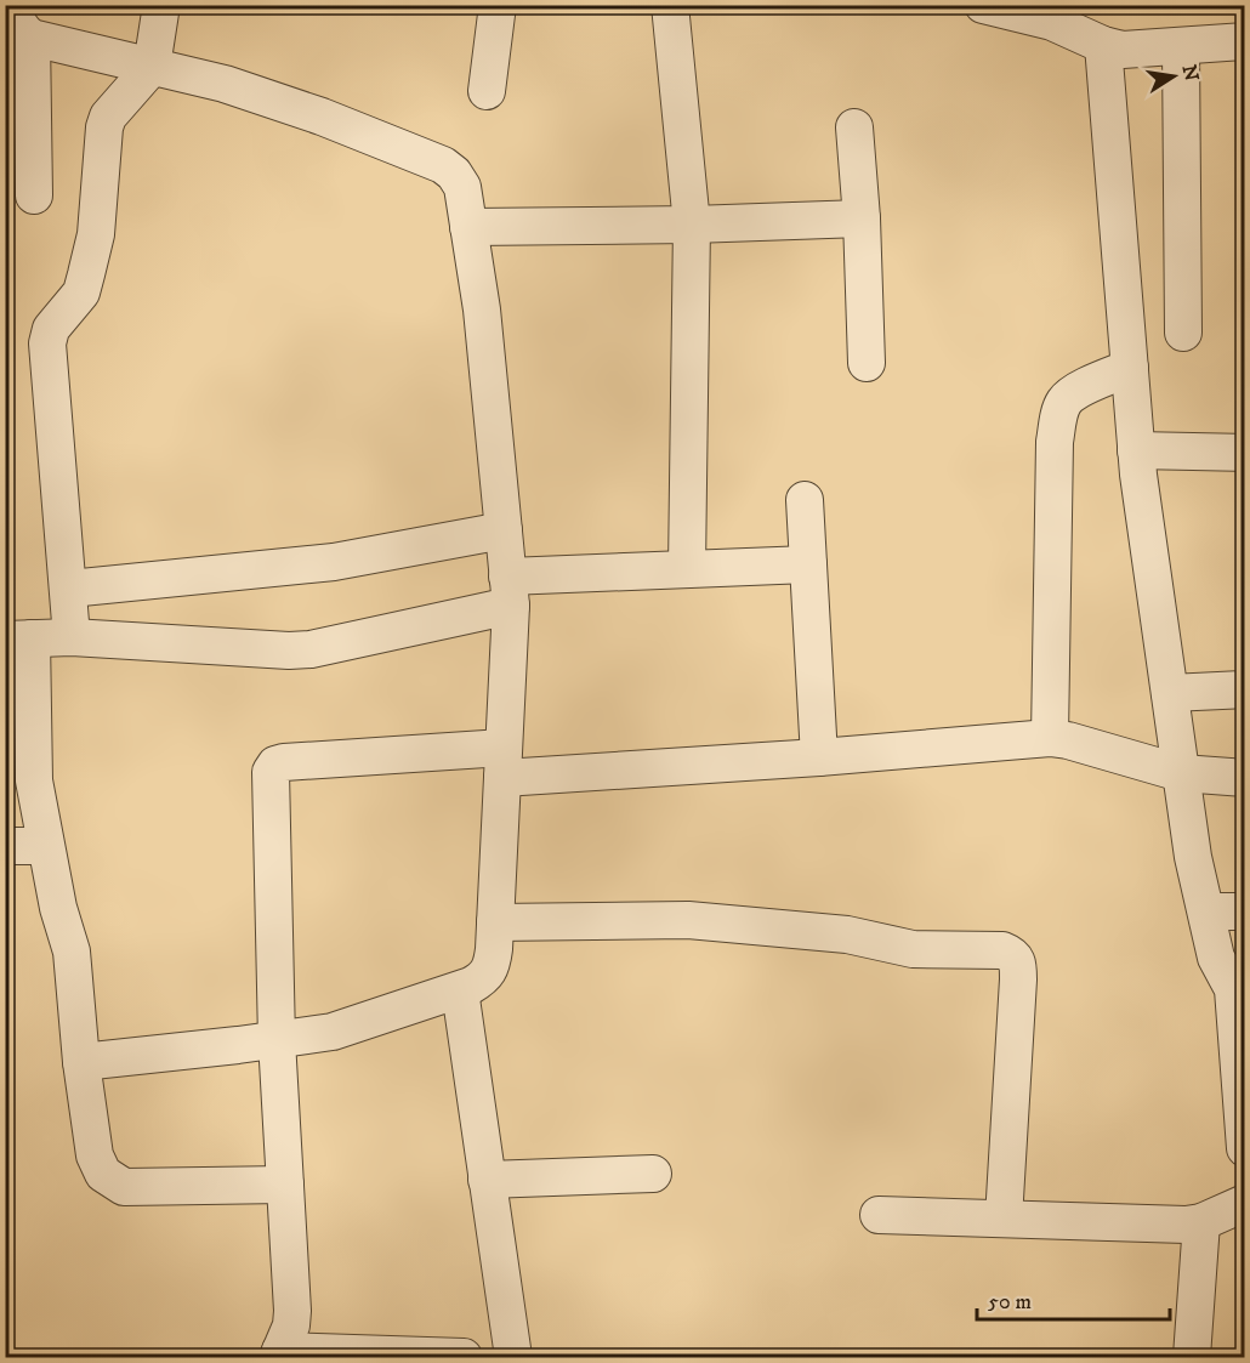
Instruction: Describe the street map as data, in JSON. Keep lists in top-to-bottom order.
{
  "scale_bar": "50 m",
  "north": "right"
}
